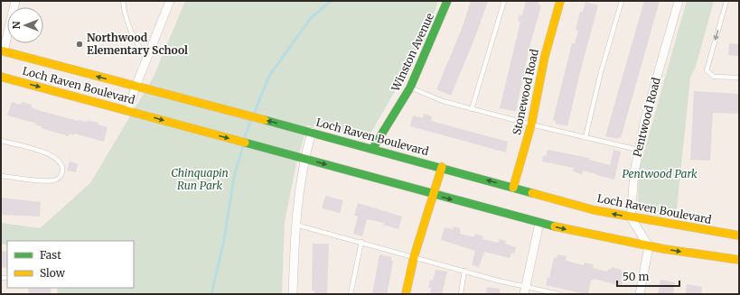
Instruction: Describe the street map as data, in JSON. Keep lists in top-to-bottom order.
{
  "streets": {
    "main road": ["Winston Avenue", "Loch Raven Boulevard", "Stonewood Road"],
    "street": ["Pentwood Road"]
  },
  "crossings": [
    ["Winston Avenue", "Loch Raven Boulevard"],
    ["Loch Raven Boulevard", "Stonewood Road"],
    ["Loch Raven Boulevard", "Pentwood Road"]
  ],
  "parks": ["Chinquapin Run Park", "Pentwood Park"],
  "places": ["Northwood Elementary School"],
  "legend": ["Fast", "Slow"],
  "scale_bar": "50 m",
  "north": "left"
}
